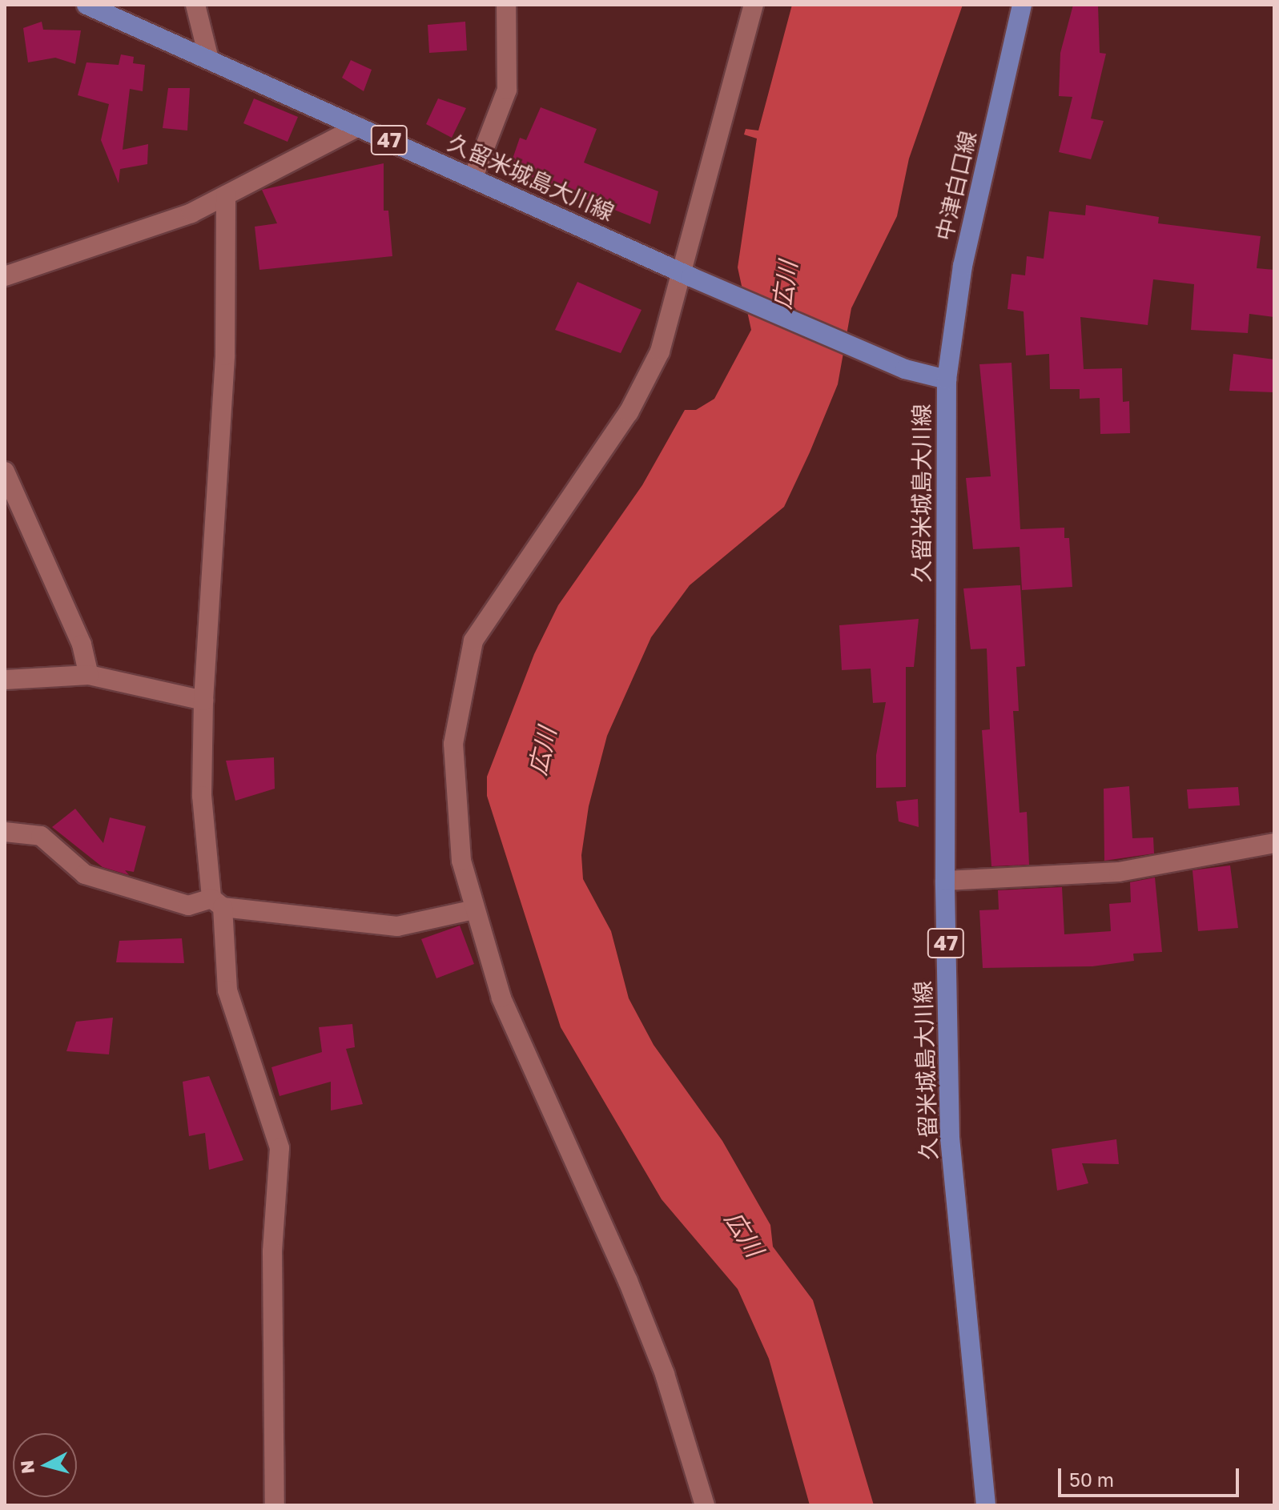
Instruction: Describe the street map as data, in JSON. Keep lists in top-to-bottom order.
{
  "streets": {
    "main road": ["47", "久留米城島大川線", "中津白口線"]
  },
  "crossings": [
    ["久留米城島大川線", "中津白口線"]
  ],
  "water": ["広川"],
  "scale_bar": "50 m",
  "north": "left"
}
